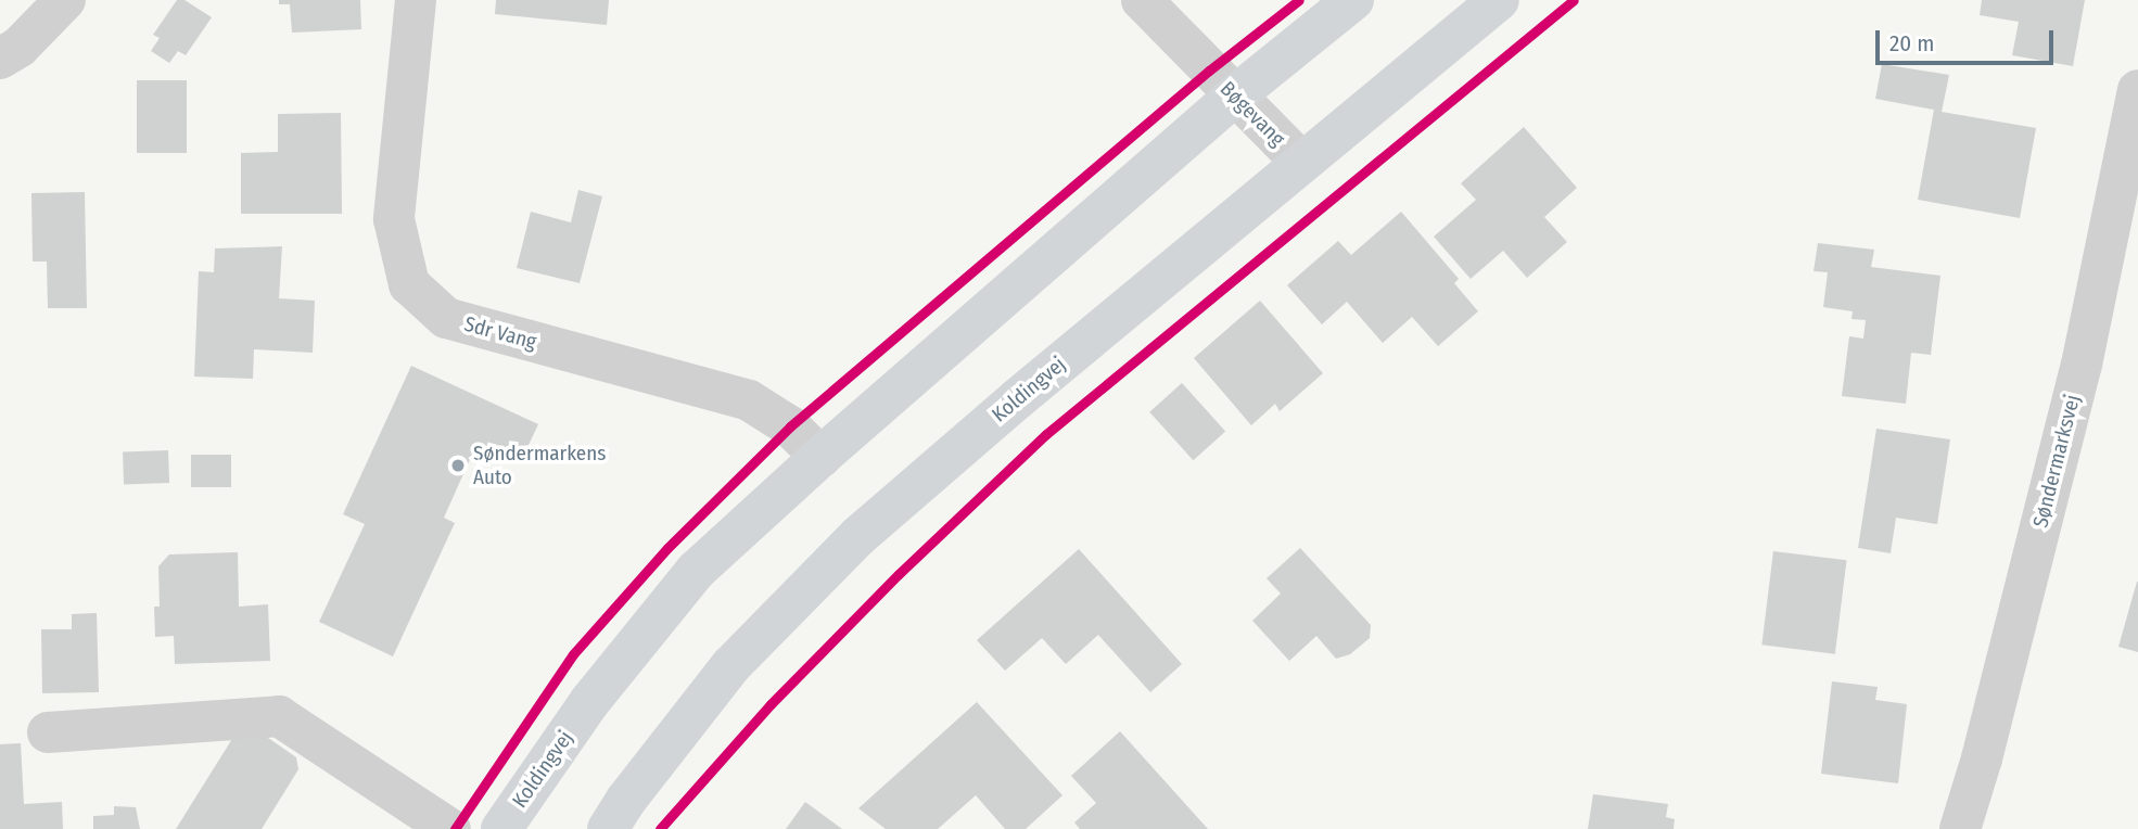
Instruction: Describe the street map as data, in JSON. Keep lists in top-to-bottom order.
{
  "streets": {
    "main road": ["Koldingvej"],
    "street": ["Bøgevang", "Sdr Vang", "Søndermarksvej"]
  },
  "crossings": [
    ["Bøgevang", "Koldingvej"],
    ["Sdr Vang", "Koldingvej"]
  ],
  "places": ["Søndermarkens Auto"],
  "scale_bar": "20 m"
}
